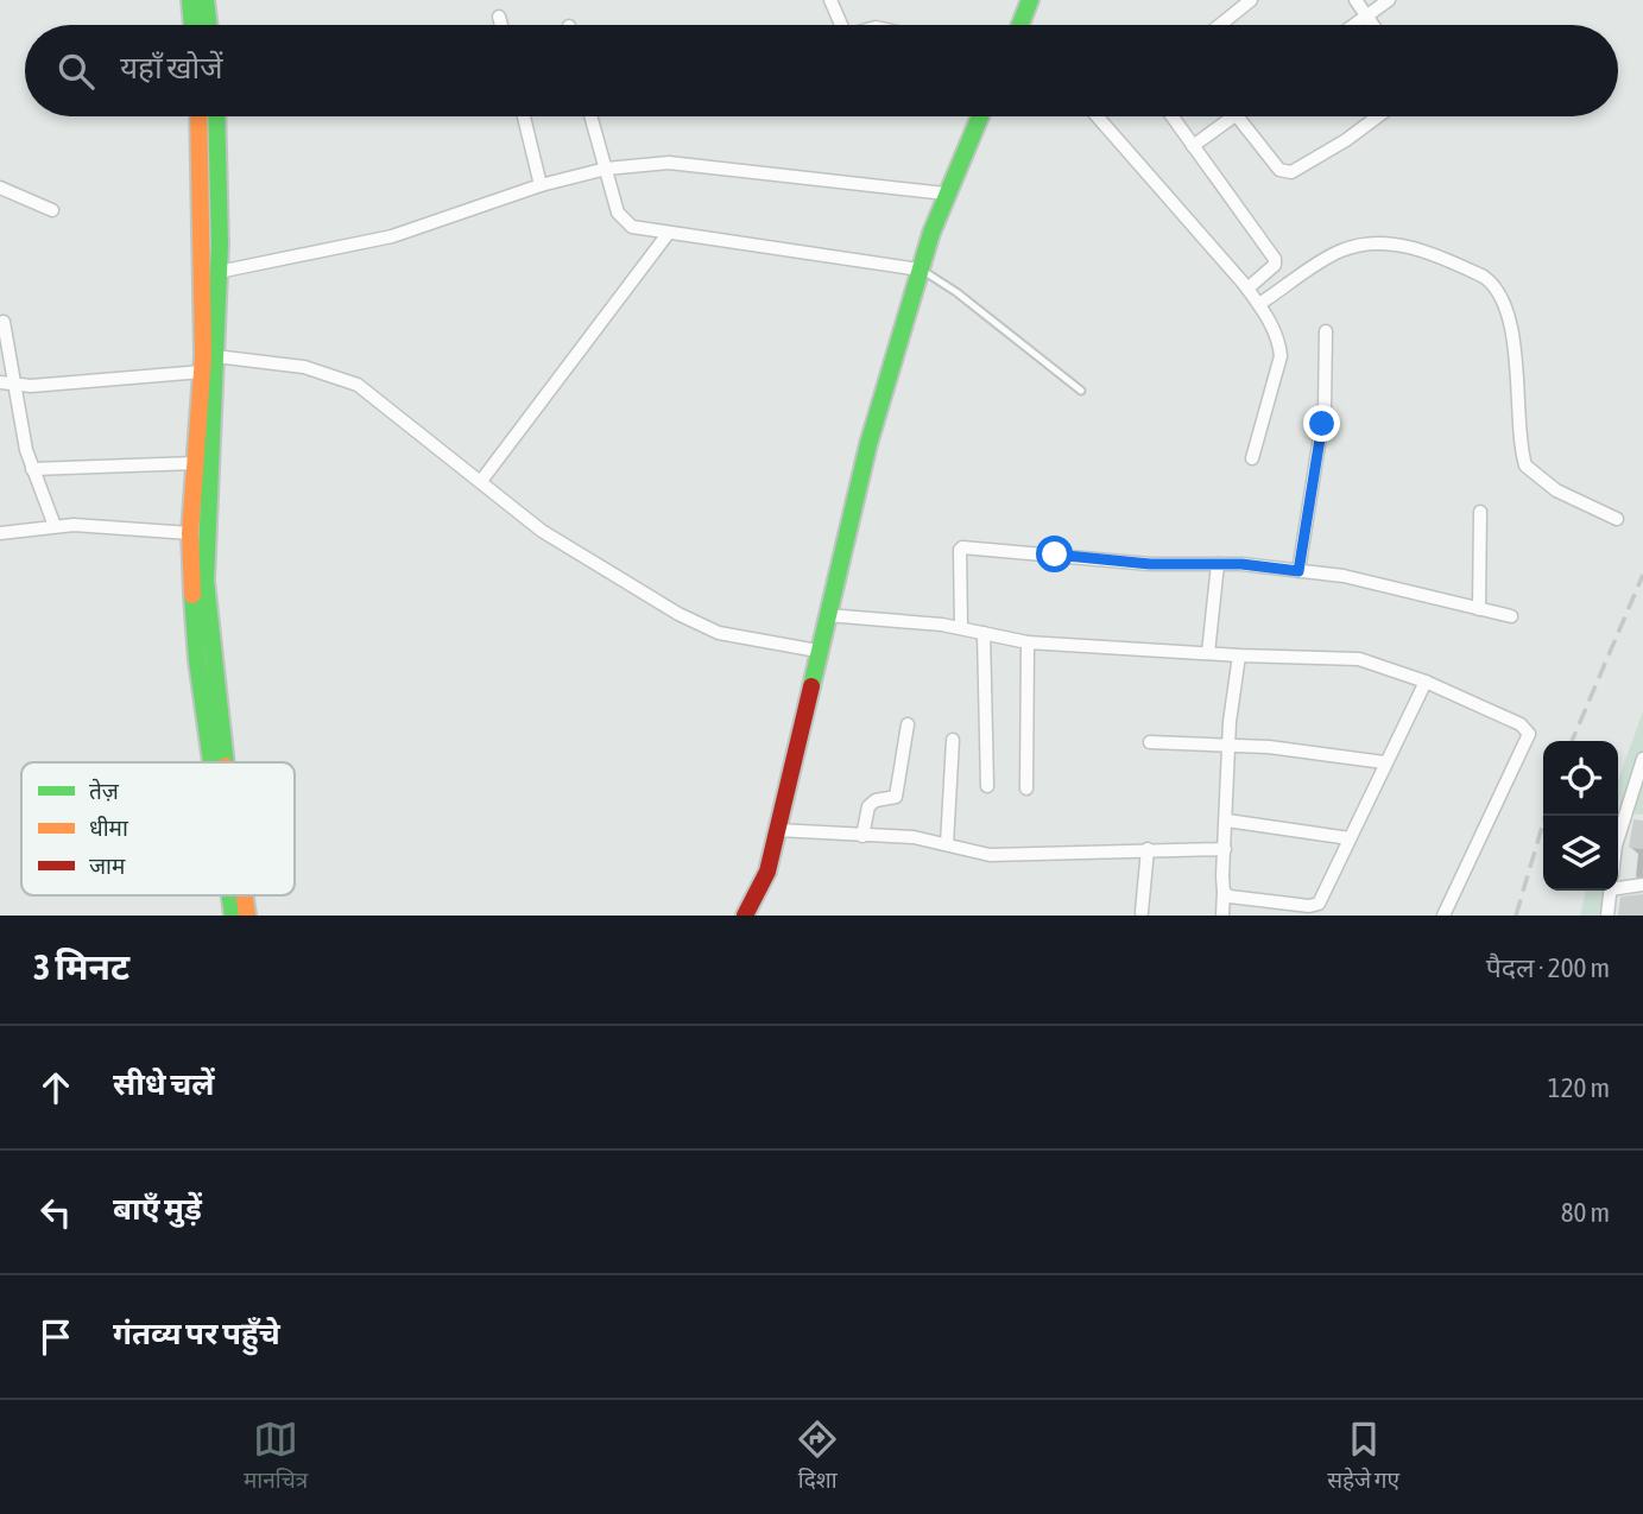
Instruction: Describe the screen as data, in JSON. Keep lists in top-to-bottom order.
{
  "legend": ["तेज़", "धीमा", "जाम"],
  "page": {
    "search": "यहाँ खोजें",
    "heading": ["3 मिनट", "पैदल · 200 m"],
    "list": [
      ["सीधे चलें", "120 m"],
      ["बाएँ मुड़ें", "80 m"],
      "गंतव्य पर पहुँचे"
    ],
    "nav": ["मानचित्र", "दिशा", "सहेजे गए"]
  }
}
